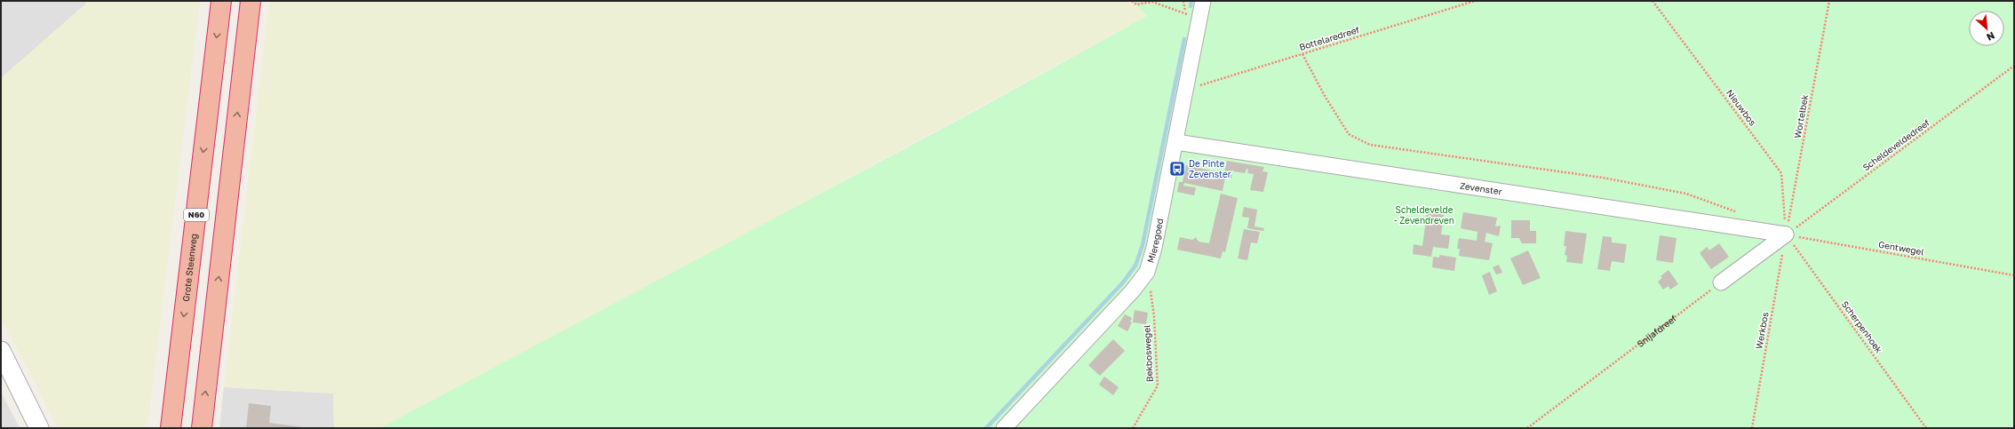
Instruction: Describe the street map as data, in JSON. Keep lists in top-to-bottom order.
{
  "streets": {
    "highway": ["N60", "Grote Steenweg"],
    "street": ["Zevenster", "Mieregoed"],
    "path": [
      "Bottelaredreef",
      "Nieuwbos",
      "Wortelbek",
      "Scheldeveldedreef",
      "Gentwegel",
      "Scherpenhoek",
      "Werkbos",
      "Snijafdreef",
      "Bekboswegel"
    ]
  },
  "crossings": [
    ["Bottelaredreef", "Mieregoed"],
    ["Nieuwbos", "Wortelbek"],
    ["Nieuwbos", "Scheldeveldedreef"],
    ["Nieuwbos", "Zevenster"],
    ["Nieuwbos", "Gentwegel"],
    ["Nieuwbos", "Scherpenhoek"],
    ["Nieuwbos", "Werkbos"],
    ["Wortelbek", "Scheldeveldedreef"],
    ["Wortelbek", "Zevenster"],
    ["Wortelbek", "Gentwegel"],
    ["Wortelbek", "Scherpenhoek"],
    ["Wortelbek", "Werkbos"],
    ["Scheldeveldedreef", "Zevenster"],
    ["Scheldeveldedreef", "Gentwegel"],
    ["Scheldeveldedreef", "Scherpenhoek"],
    ["Scheldeveldedreef", "Werkbos"],
    ["Zevenster", "Mieregoed"],
    ["Zevenster", "Gentwegel"],
    ["Zevenster", "Scherpenhoek"],
    ["Zevenster", "Werkbos"],
    ["Mieregoed", "Bekboswegel"],
    ["Gentwegel", "Scherpenhoek"],
    ["Gentwegel", "Werkbos"],
    ["Scherpenhoek", "Werkbos"]
  ],
  "parks": ["Scheldevelde - Zevendreven"],
  "places": {
    "bus stop": ["De Pinte Zevenster"]
  },
  "north": "bottom right"
}
